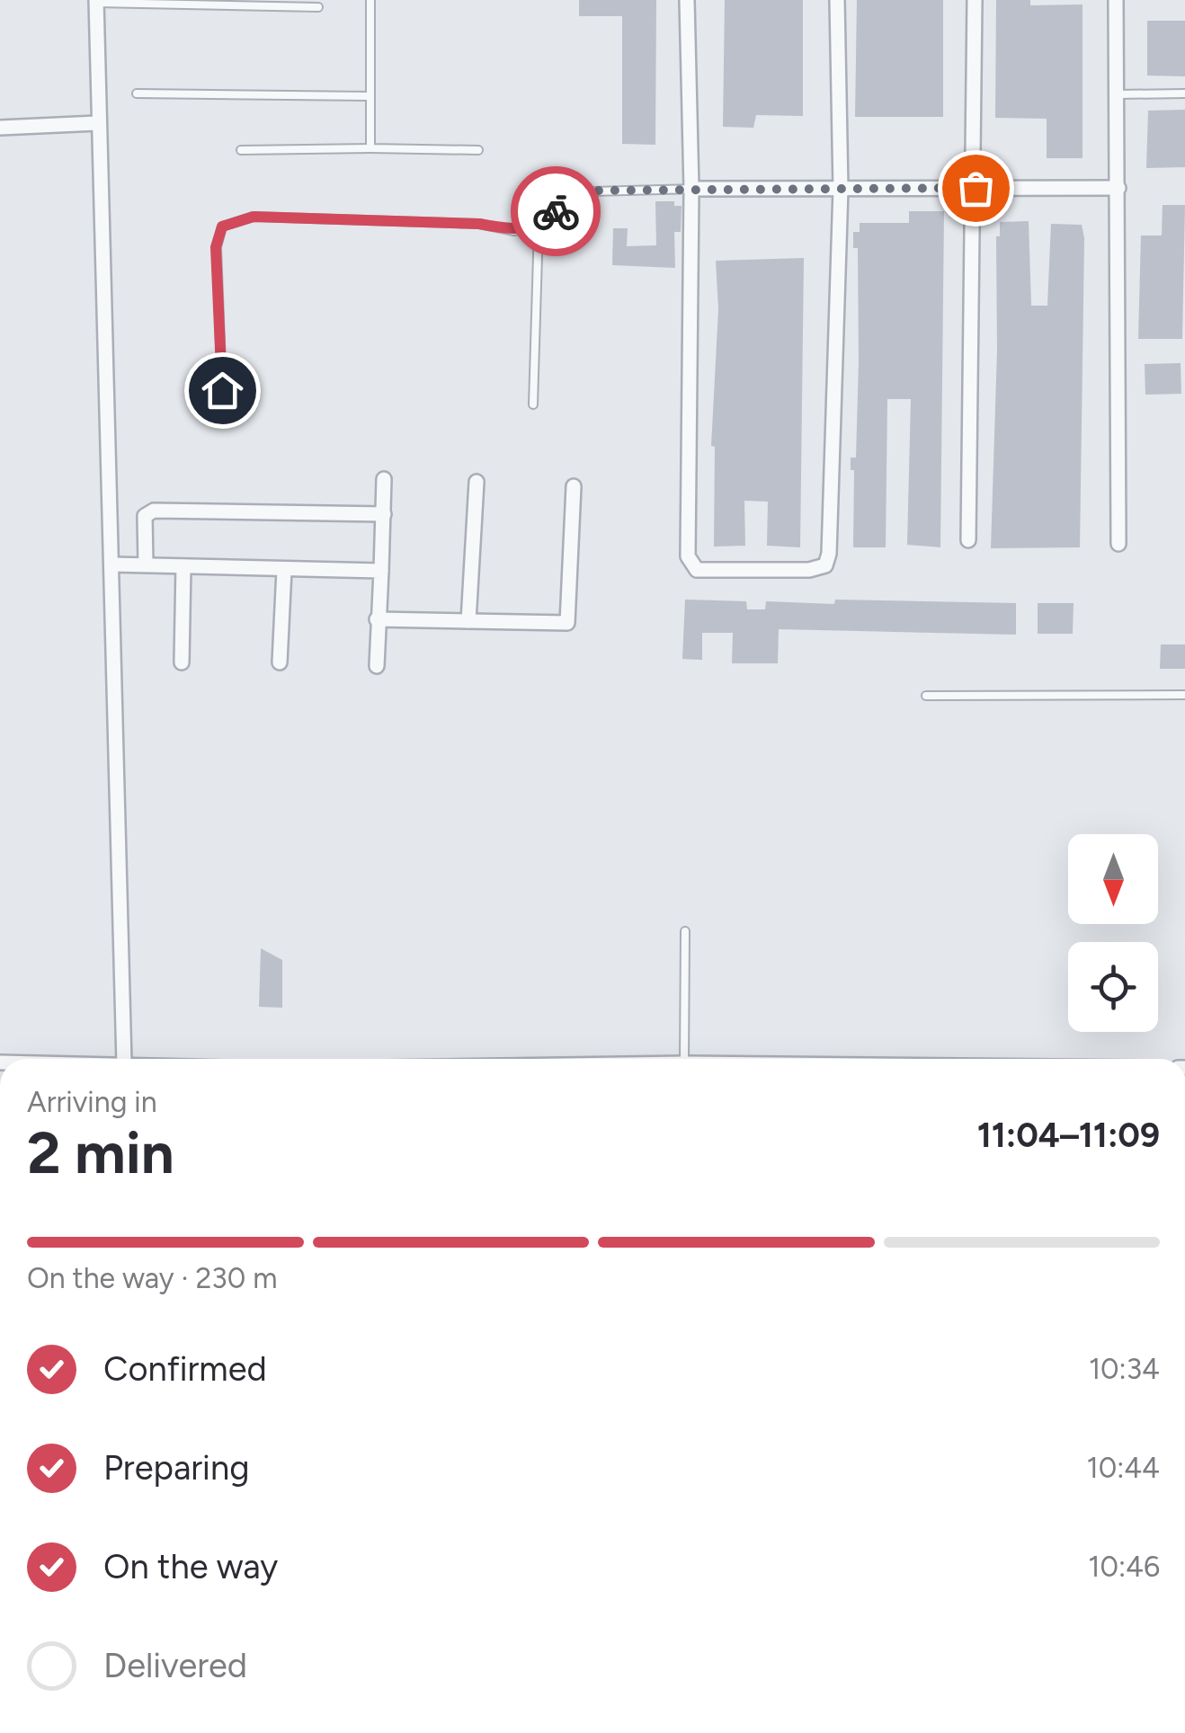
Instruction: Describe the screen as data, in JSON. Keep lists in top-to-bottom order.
{
  "north": "bottom",
  "page": {
    "heading": ["2 min", "Arriving in", "11:04–11:09"],
    "bar": "On the way · 230 m",
    "list": [
      ["Confirmed", "10:34"],
      ["Preparing", "10:44"],
      ["On the way", "10:46"],
      "Delivered"
    ]
  }
}
